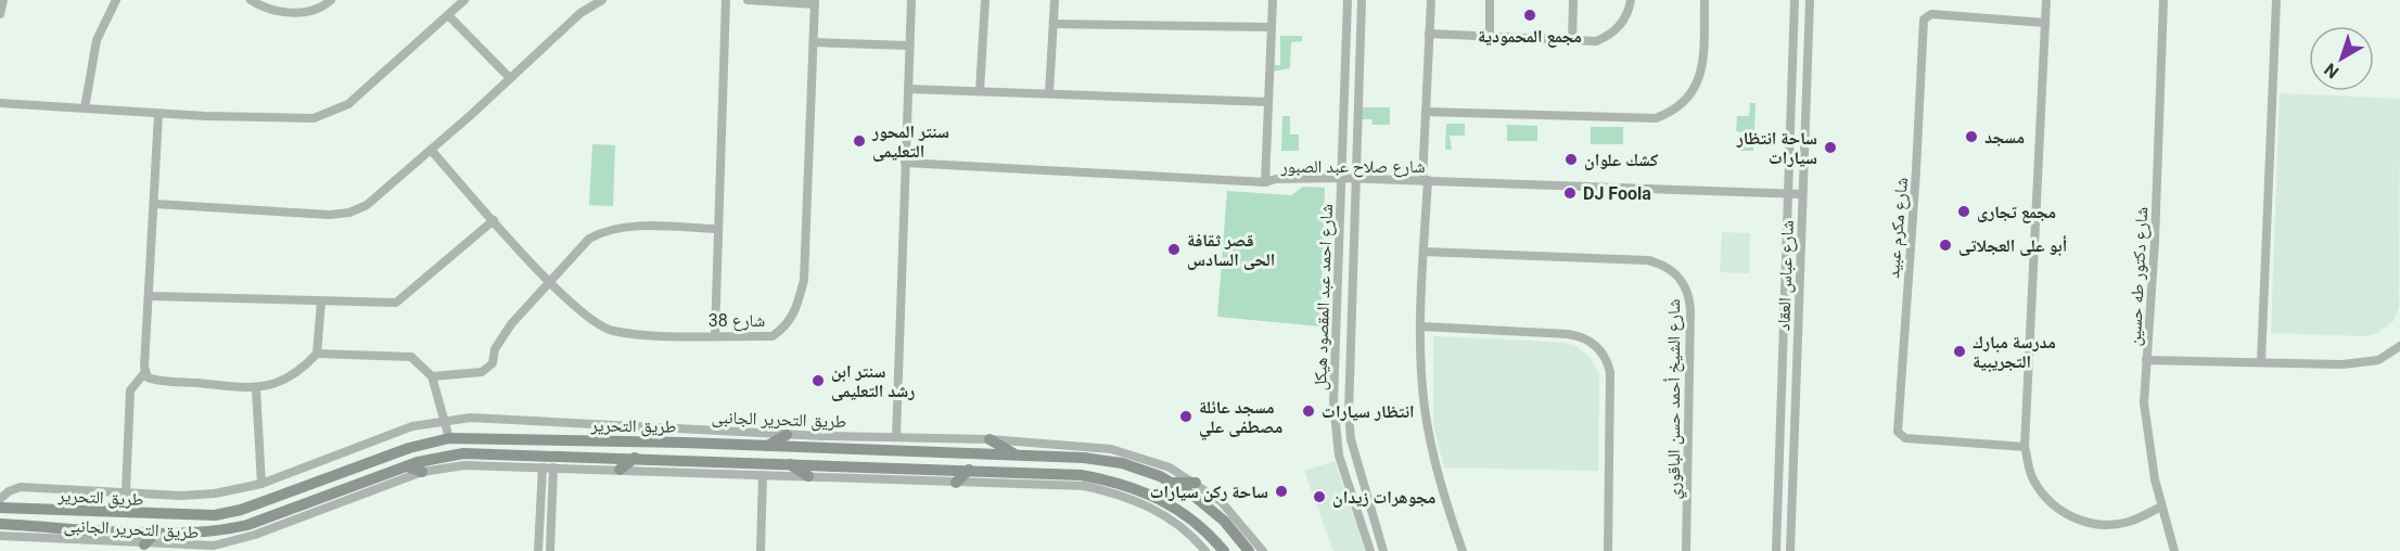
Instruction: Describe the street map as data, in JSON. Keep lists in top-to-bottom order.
{
  "streets": {
    "street": [
      "شارع صلاح عبد الصبور",
      "شارع مكرم عبيد",
      "شارع عباس العقاد",
      "شارع دكتور طه حسين",
      "شارع احمد عبد المقصود هيكل",
      "شارع 38",
      "شارع الشيخ أحمد حسن الباقوري",
      "طريق التحرير الجانبى",
      "طريق التحرير"
    ]
  },
  "crossings": [
    ["شارع صلاح عبد الصبور", "شارع عباس العقاد"],
    ["شارع صلاح عبد الصبور", "شارع احمد عبد المقصود هيكل"]
  ],
  "places": [
    "مجمع المحمودية",
    "مسجد",
    "سنتر المحور التعليمى",
    "ساحة انتظار سيارات",
    "كشك علوان",
    "DJ Foola",
    "مجمع تجارى",
    "أبو على العجلاتى",
    "قصر ثقافة الحى السادس",
    "مدرسة مبارك التجريبية",
    "سنتر ابن رشد التعليمى",
    "انتظار سيارات",
    "مسجد عائلة مصطفى علي",
    "ساحة ركن سيارات",
    "مجوهرات زيدان"
  ],
  "north": "bottom left"
}
